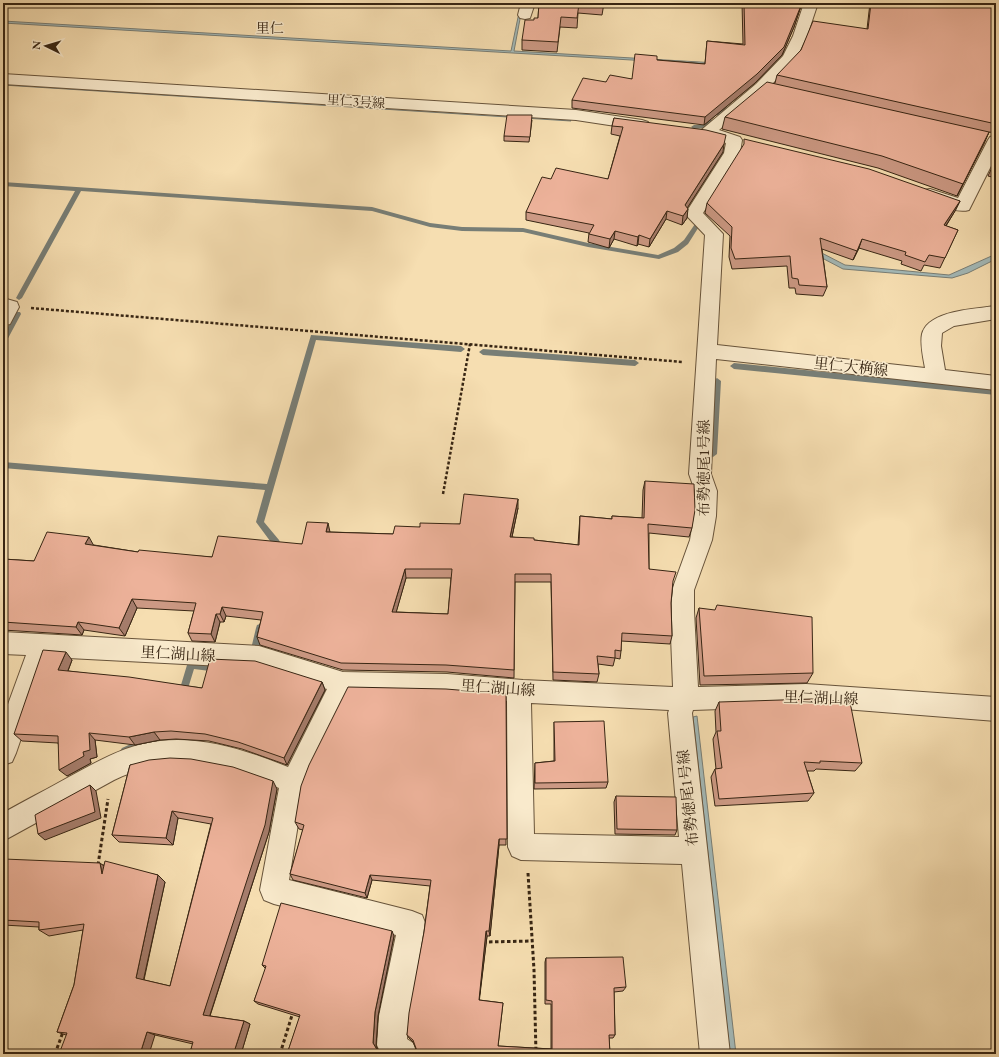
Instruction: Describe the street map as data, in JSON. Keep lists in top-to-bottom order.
{
  "streets": {
    "street": [
      "里仁3号線",
      "里仁大桷線",
      "布勢徳尾1号線",
      "里仁湖山線"
    ]
  },
  "crossings": [
    ["里仁大桷線", "布勢徳尾1号線"],
    ["布勢徳尾1号線", "里仁湖山線"]
  ],
  "districts": ["里仁"],
  "north": "left"
}
